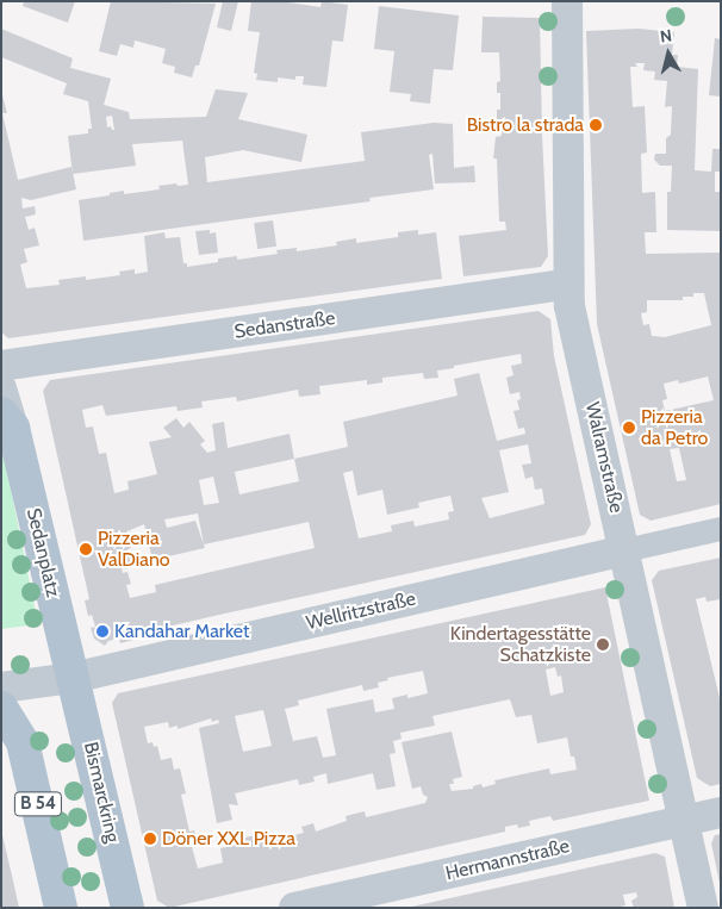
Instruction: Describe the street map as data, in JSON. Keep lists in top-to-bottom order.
{
  "streets": {
    "main road": ["Sedanplatz", "Bismarckring", "B 54"],
    "street": [
      "Sedanstraße",
      "Walramstraße",
      "Wellritzstraße",
      "Hermannstraße"
    ]
  },
  "crossings": [
    ["Sedanstraße", "Walramstraße"],
    ["Walramstraße", "Wellritzstraße"],
    ["Walramstraße", "Hermannstraße"],
    ["Sedanplatz", "Wellritzstraße"],
    ["Sedanplatz", "Bismarckring"],
    ["Wellritzstraße", "Bismarckring"]
  ],
  "places": [
    "Bistro la strada",
    "Pizzeria da Petro",
    "Pizzeria ValDiano",
    "Kandahar Market",
    "Kindertagesstätte Schatzkiste",
    "Döner XXL Pizza"
  ],
  "north": "top"
}
